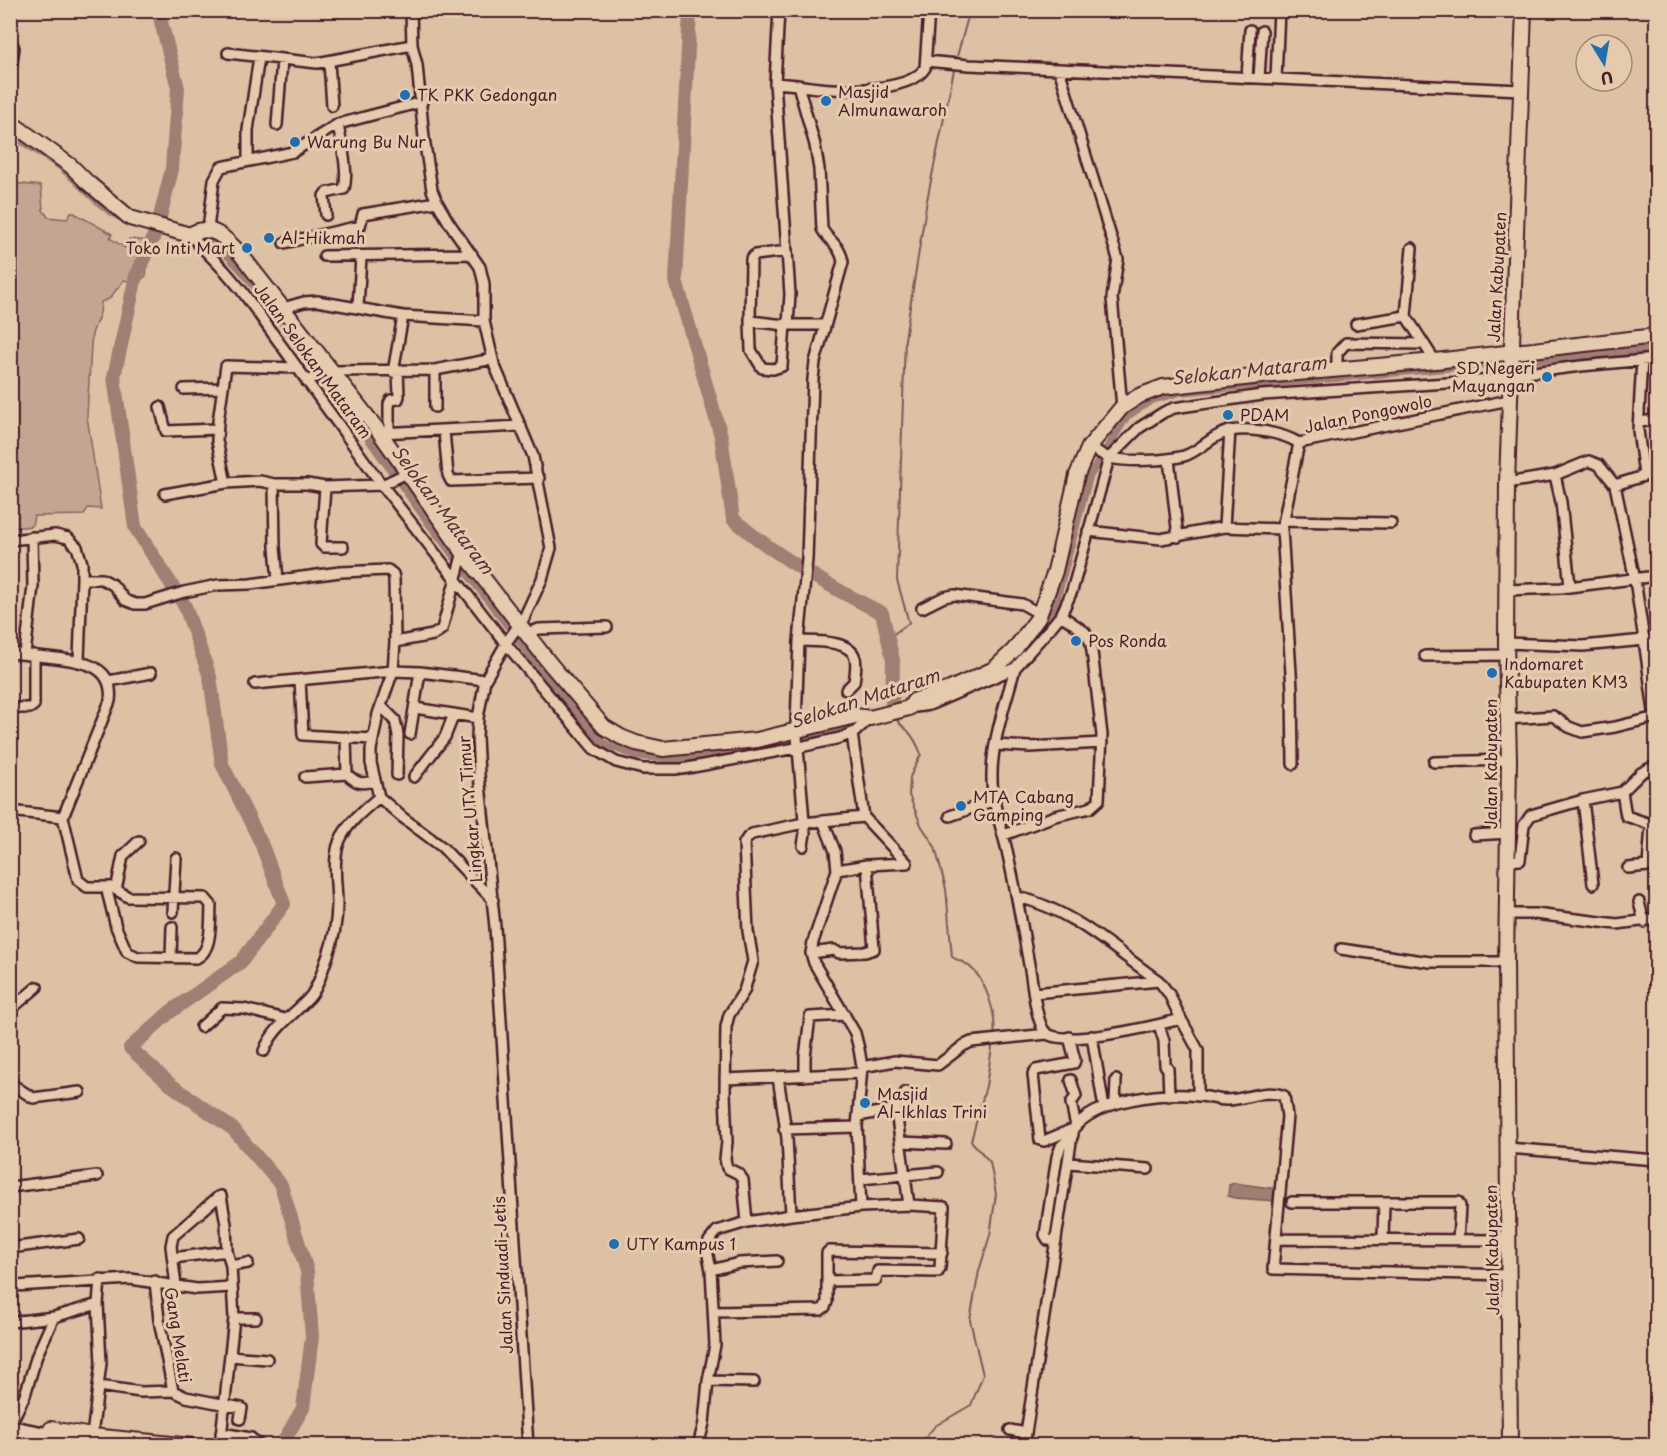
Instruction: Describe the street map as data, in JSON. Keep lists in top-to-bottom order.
{
  "streets": {
    "street": [
      "Jalan Kabupaten",
      "Jalan Selokan Mataram",
      "Jalan Pongowolo",
      "Lingkar UTY Timur",
      "Jalan Sinduadi-Jetis",
      "Gang Melati"
    ]
  },
  "crossings": [
    ["Jalan Kabupaten", "Jalan Selokan Mataram"],
    ["Jalan Kabupaten", "Jalan Pongowolo"],
    ["Jalan Selokan Mataram", "Lingkar UTY Timur"],
    ["Lingkar UTY Timur", "Jalan Sinduadi-Jetis"]
  ],
  "water": ["Selokan Mataram"],
  "places": [
    "TK PKK Gedongan",
    "Masjid Almunawaroh",
    "Warung Bu Nur",
    "Al-Hikmah",
    "Toko Inti Mart",
    "SD Negeri Mayangan",
    "PDAM",
    "Pos Ronda",
    "Indomaret Kabupaten KM3",
    "MTA Cabang Gamping",
    "Masjid Al-Ikhlas Trini",
    "UTY Kampus 1"
  ],
  "north": "bottom"
}
